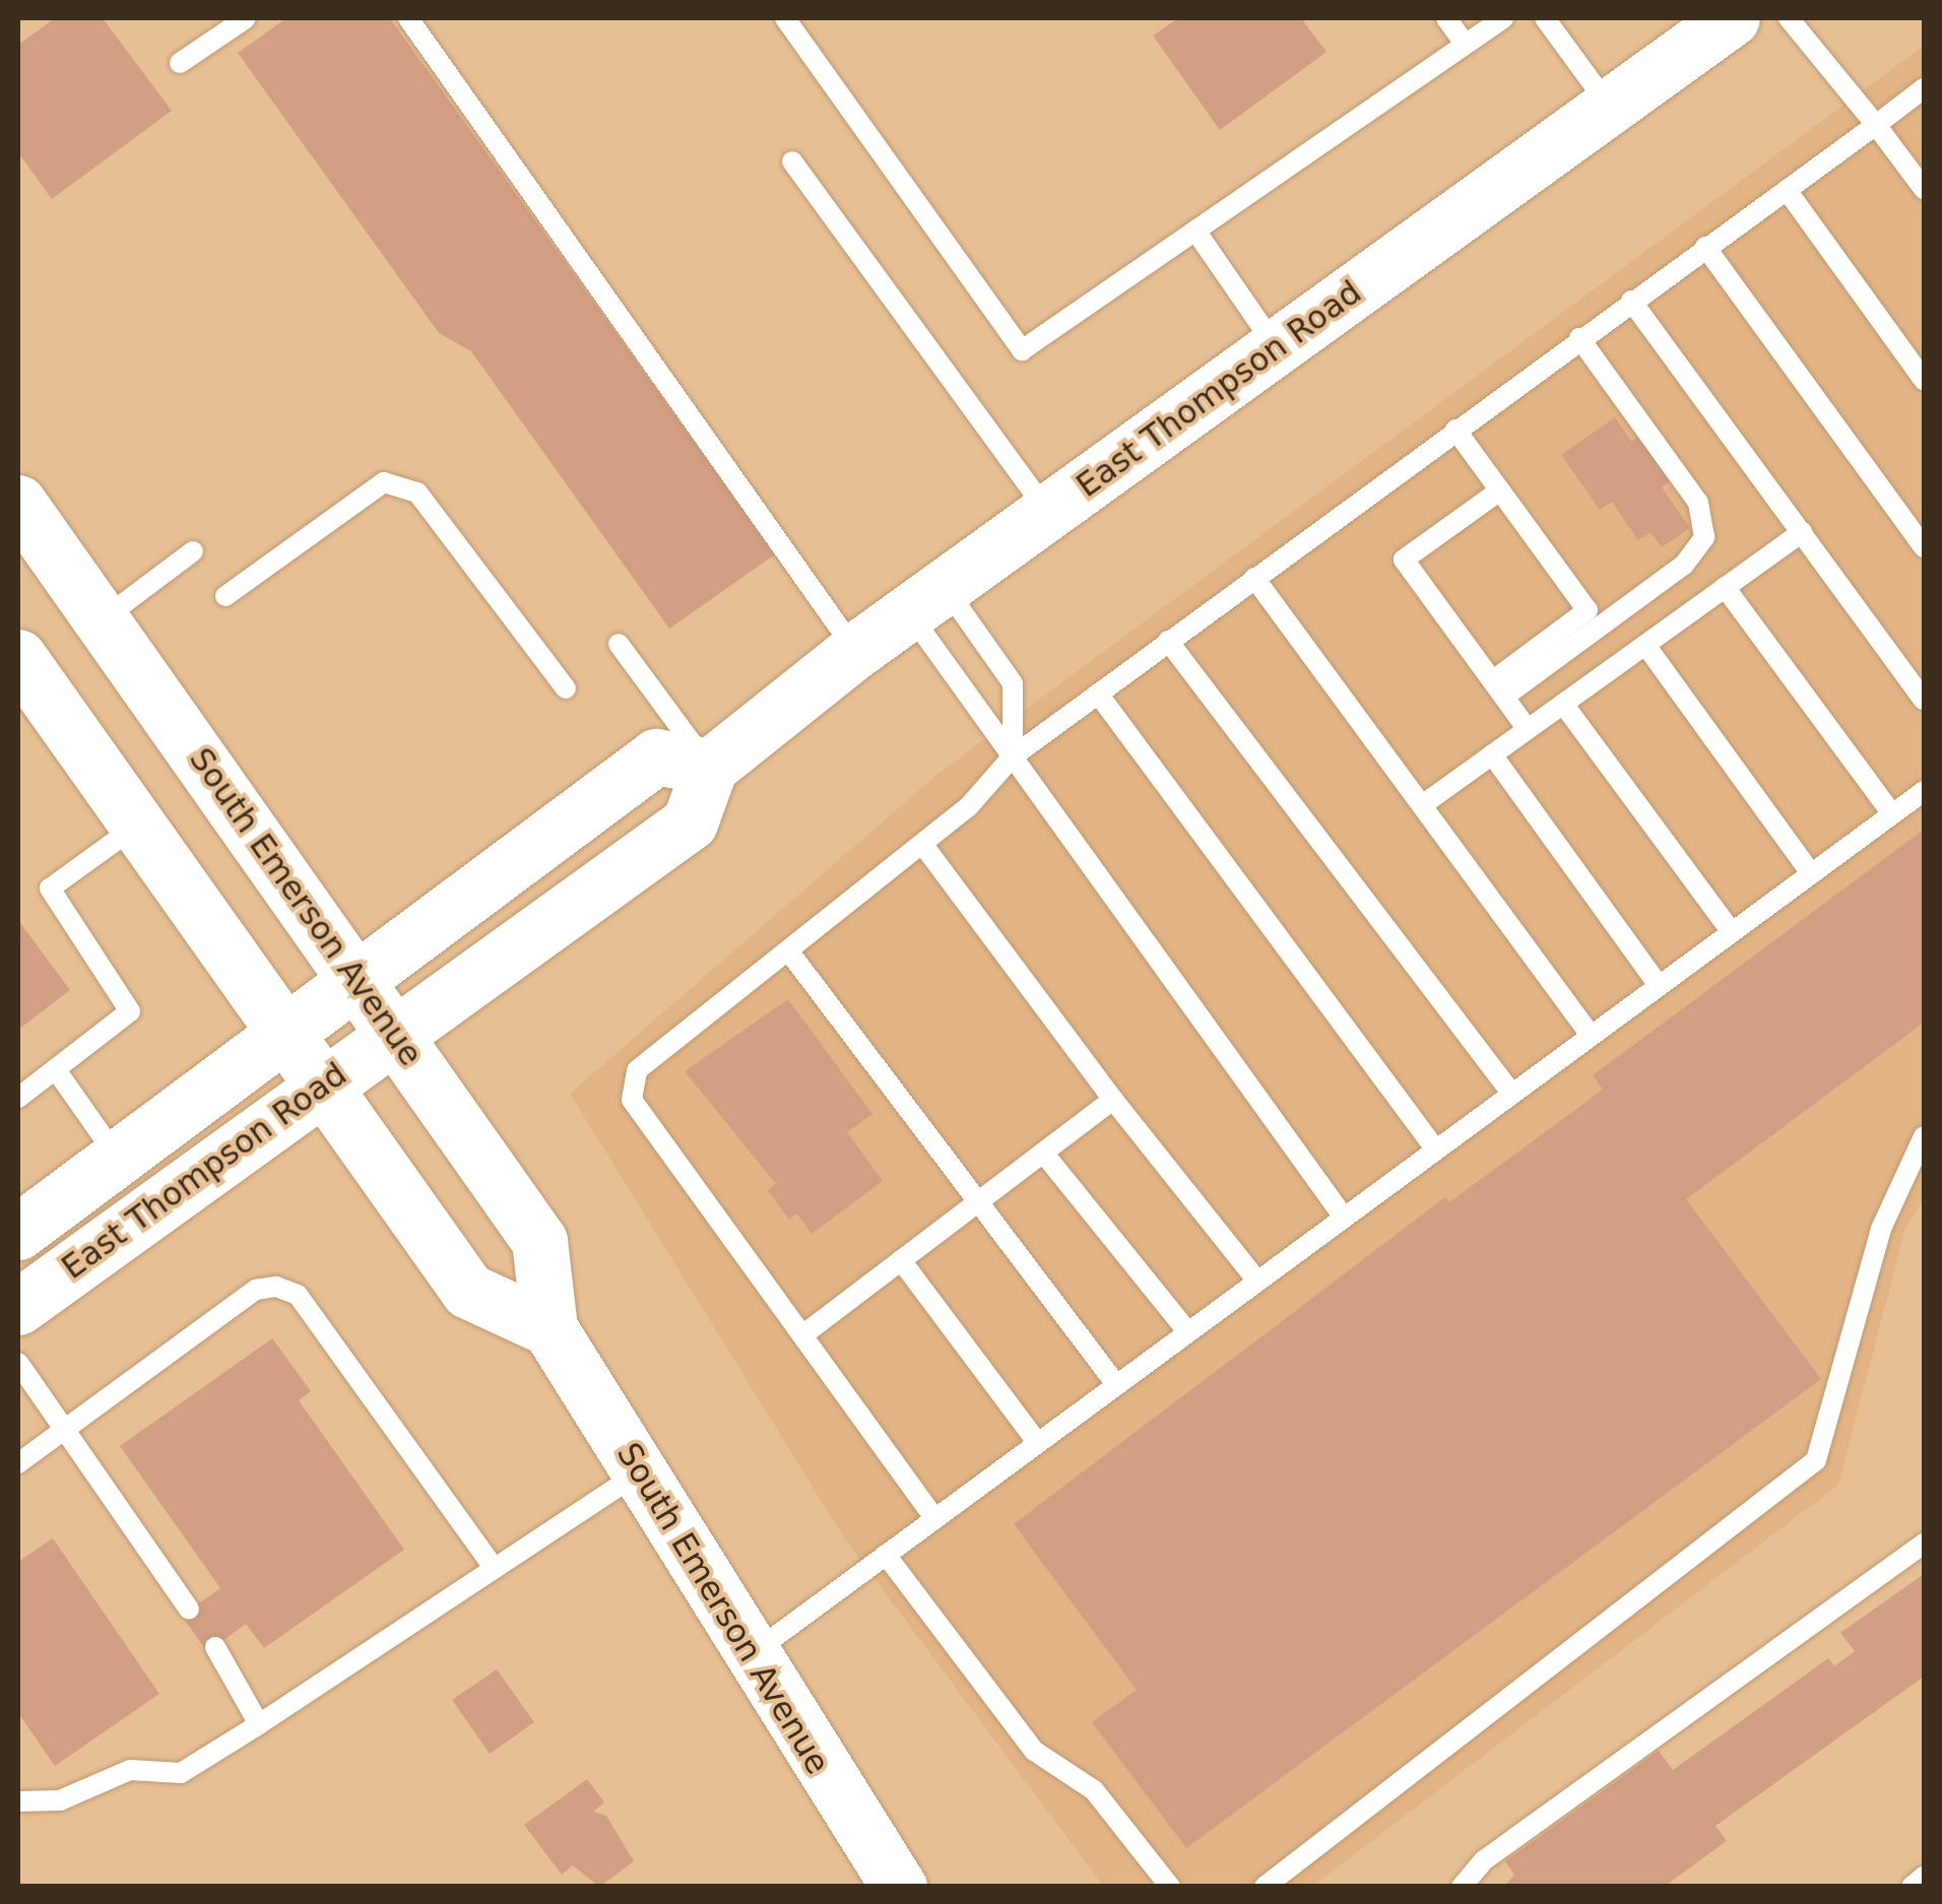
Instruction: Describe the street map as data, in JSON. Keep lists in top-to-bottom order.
{
  "streets": {
    "main road": ["East Thompson Road", "South Emerson Avenue"]
  },
  "crossings": [
    ["East Thompson Road", "South Emerson Avenue"]
  ]
}
